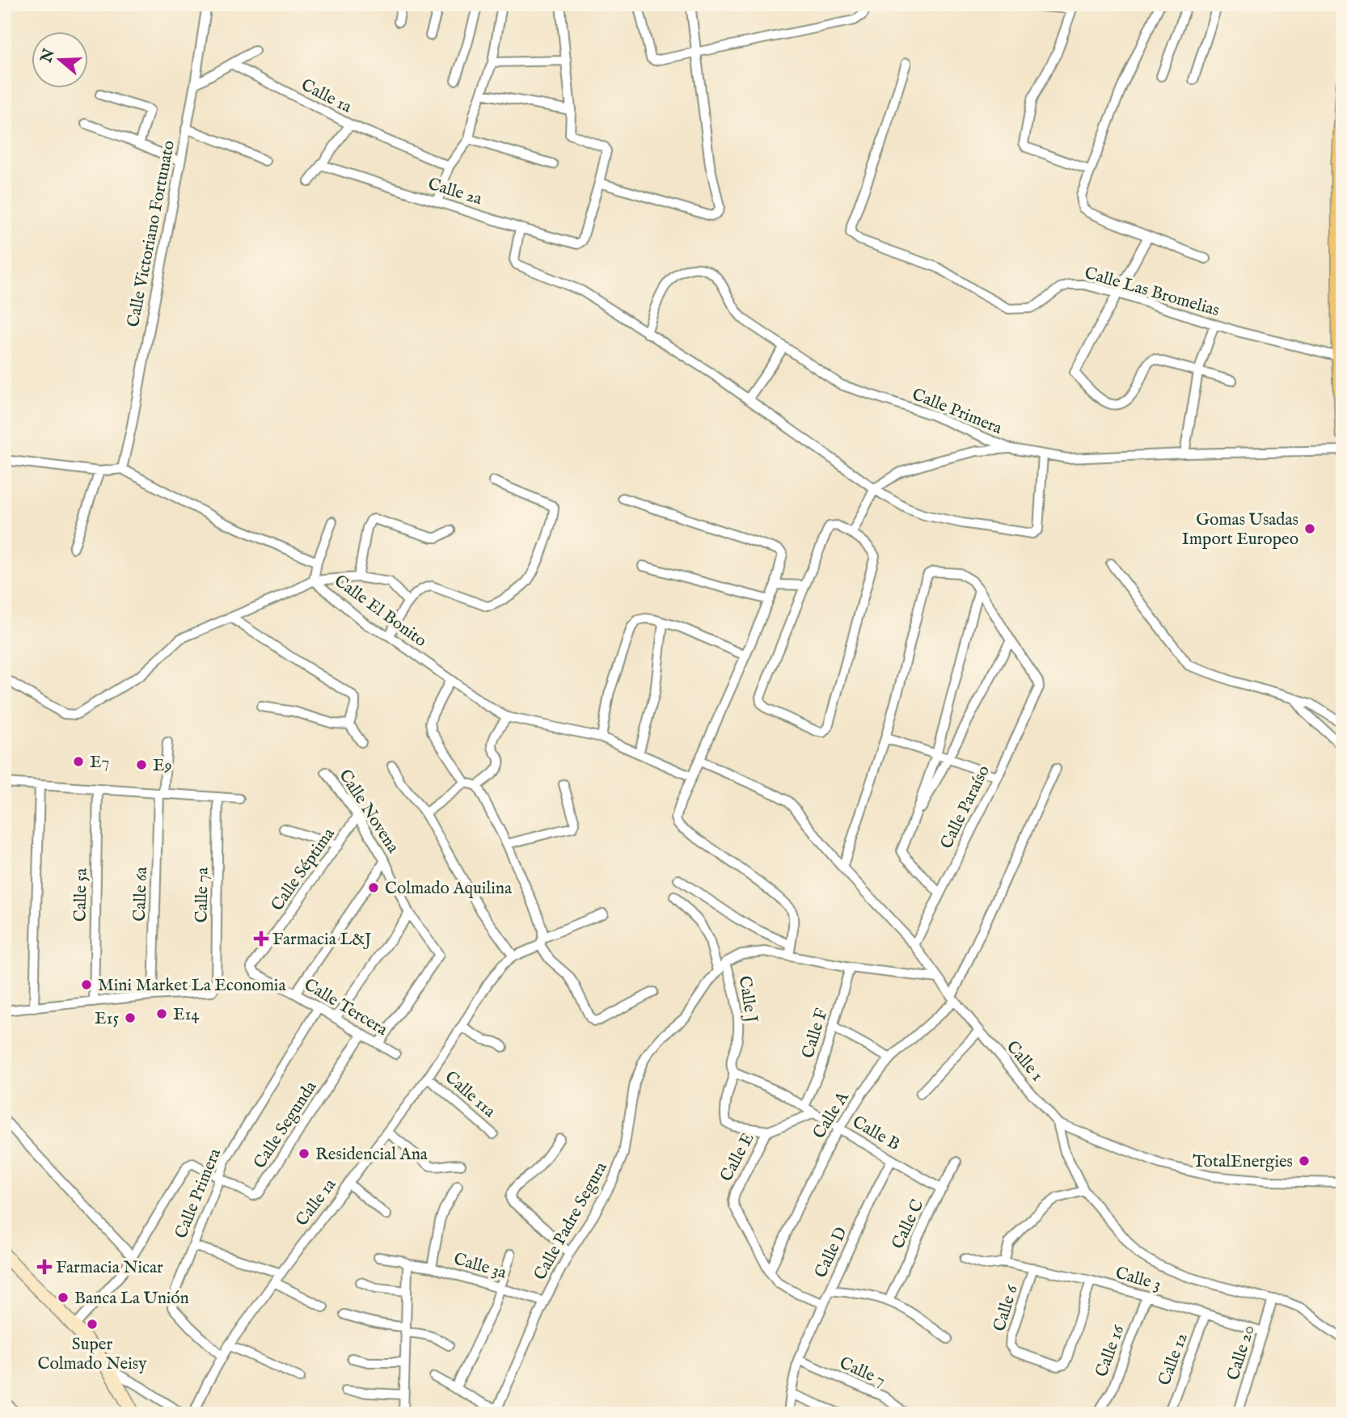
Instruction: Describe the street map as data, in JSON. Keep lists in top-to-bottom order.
{
  "streets": {
    "street": [
      "Calle 1a",
      "Calle 2a",
      "Calle Victoriano Fortunato",
      "Calle Las Bromelias",
      "Calle Primera",
      "Calle El Bonito",
      "Calle Paraíso",
      "Calle Novena",
      "Calle Séptima",
      "Calle 6a",
      "Calle 5a",
      "Calle 7a",
      "Calle J",
      "Calle Tercera",
      "Calle F",
      "Calle 1",
      "Calle 11a",
      "Calle A",
      "Calle Segunda",
      "Calle B",
      "Calle E",
      "Calle Padre Segura",
      "Calle C",
      "Calle D",
      "Calle 3a",
      "Calle 3",
      "Calle 6",
      "Calle 16",
      "Calle 20",
      "Calle 12",
      "Calle 7"
    ]
  },
  "crossings": [
    ["Calle 1a", "Calle Primera"],
    ["Calle 1a", "Calle 11a"],
    ["Calle Primera", "Calle Tercera"],
    ["Calle Primera", "Calle Segunda"],
    ["Calle Paraíso", "Calle 1"],
    ["Calle Novena", "Calle Séptima"],
    ["Calle Novena", "Calle Tercera"],
    ["Calle Séptima", "Calle Tercera"],
    ["Calle 6a", "Calle 7a"],
    ["Calle J", "Calle B"],
    ["Calle J", "Calle E"],
    ["Calle J", "Calle Padre Segura"],
    ["Calle Tercera", "Calle Segunda"],
    ["Calle F", "Calle B"],
    ["Calle F", "Calle Padre Segura"],
    ["Calle 1", "Calle A"],
    ["Calle 1", "Calle Padre Segura"],
    ["Calle 1", "Calle 20"],
    ["Calle A", "Calle B"],
    ["Calle A", "Calle E"],
    ["Calle B", "Calle E"],
    ["Calle B", "Calle C"],
    ["Calle B", "Calle D"],
    ["Calle Padre Segura", "Calle 3a"],
    ["Calle D", "Calle 7"],
    ["Calle 3", "Calle 6"],
    ["Calle 3", "Calle 16"],
    ["Calle 3", "Calle 20"],
    ["Calle 3", "Calle 12"]
  ],
  "places": {
    "other": [
      "Gomas Usadas Import Europeo",
      "E7",
      "E9",
      "Colmado Aquilina",
      "Mini Market La Economia",
      "E14",
      "E15",
      "Residencial Ana",
      "TotalEnergies",
      "Banca La Unión",
      "Super Colmado Neisy"
    ],
    "health": ["Farmacia L&J", "Farmacia Nicar"]
  },
  "north": "left"
}
